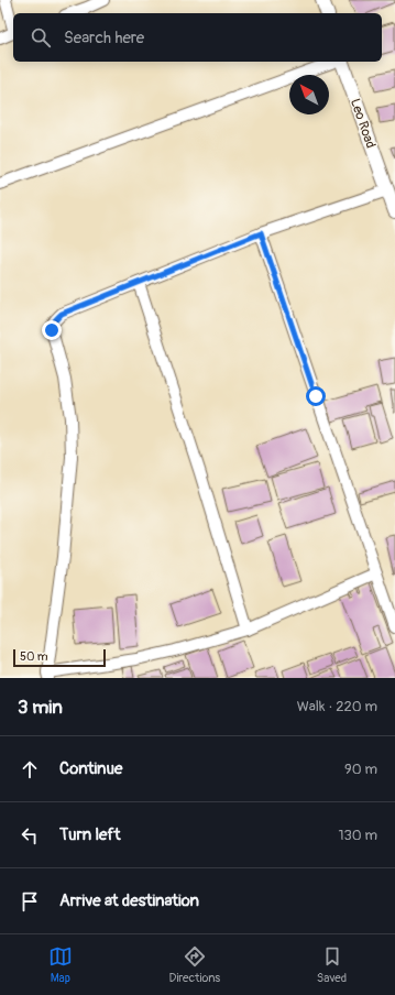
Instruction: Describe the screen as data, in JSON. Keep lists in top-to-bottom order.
{
  "streets": {
    "street": ["Leo Road"]
  },
  "scale_bar": "50 m",
  "north": "top left",
  "page": {
    "search": "Search here",
    "scale": "50 m",
    "heading": ["3 min", "Walk · 220 m"],
    "list": [
      ["Continue", "90 m"],
      ["Turn left", "130 m"],
      "Arrive at destination"
    ],
    "nav": ["Map", "Directions", "Saved"]
  }
}
